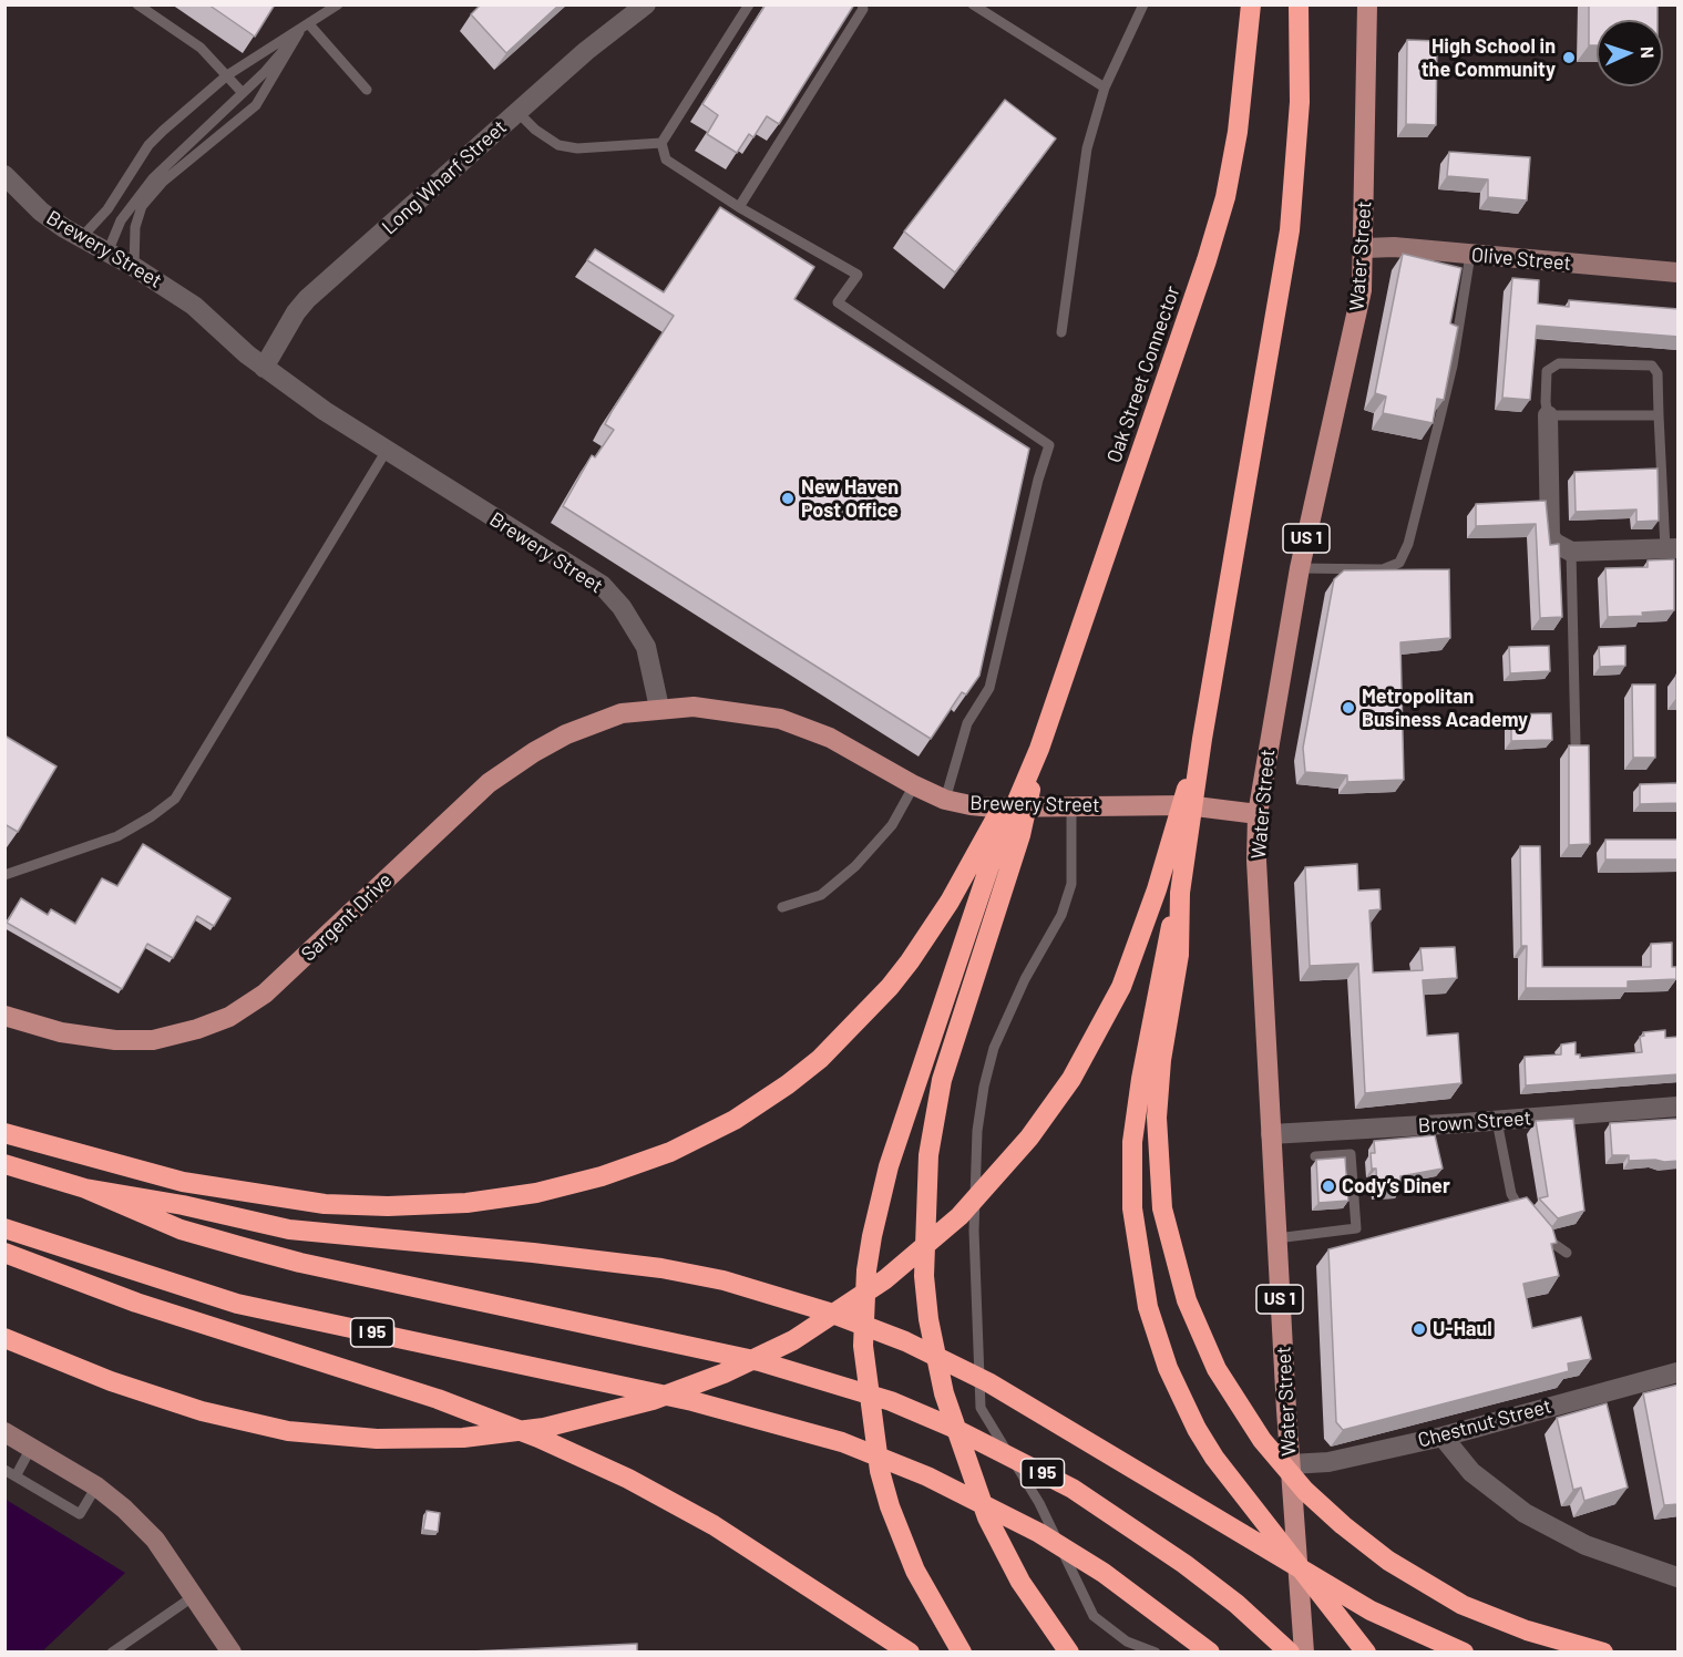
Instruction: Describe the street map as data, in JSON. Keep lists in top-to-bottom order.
{
  "streets": {
    "highway": ["Oak Street Connector", "I 95"],
    "main road": [
      "Brewery Street",
      "Water Street",
      "Olive Street",
      "US 1",
      "Sargent Drive"
    ],
    "street": ["Long Wharf Street", "Brown Street", "Chestnut Street"]
  },
  "crossings": [
    ["Long Wharf Street", "Brewery Street"],
    ["Brewery Street", "Water Street"],
    ["Brewery Street", "Sargent Drive"],
    ["Water Street", "Olive Street"],
    ["Water Street", "Brown Street"],
    ["Water Street", "Chestnut Street"]
  ],
  "places": [
    "High School in the Community",
    "New Haven Post Office",
    "Metropolitan Business Academy",
    "Cody’s Diner",
    "U-Haul"
  ],
  "north": "right"
}
